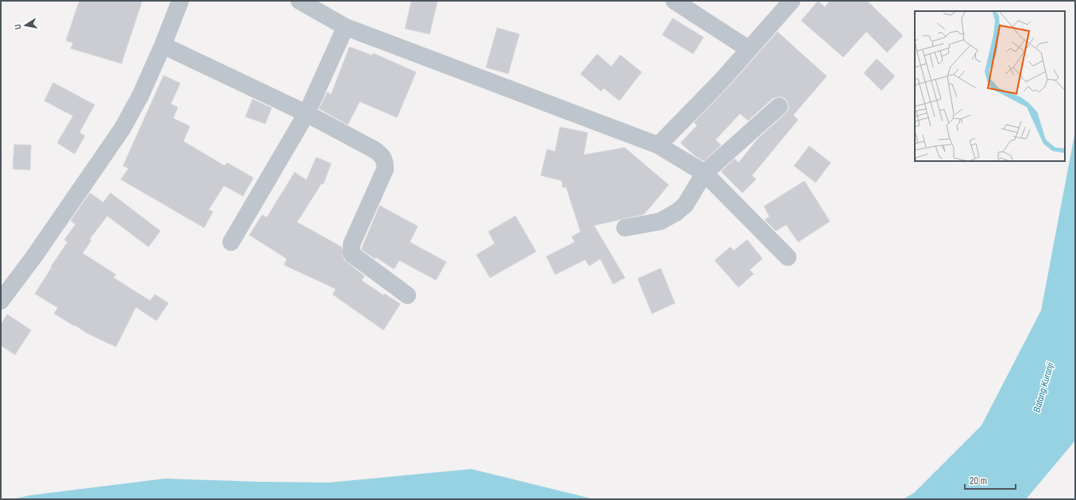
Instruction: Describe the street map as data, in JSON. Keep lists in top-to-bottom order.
{
  "water": ["Batang Kuranji"],
  "scale_bar": "20 m",
  "north": "left"
}
